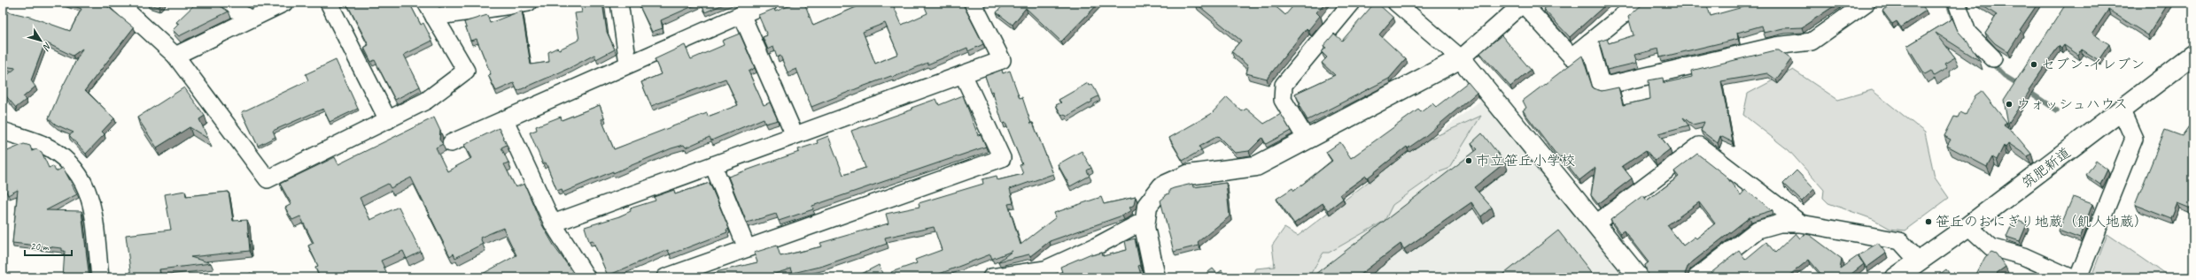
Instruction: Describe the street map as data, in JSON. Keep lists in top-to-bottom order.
{
  "streets": {
    "street": ["筑肥新道"]
  },
  "places": [
    "セブン-イレブン",
    "ウォッシュハウス",
    "市立笹丘小学校",
    "笹丘のおにぎり地蔵（飢人地蔵）"
  ],
  "scale_bar": "20 m",
  "north": "bottom right"
}
